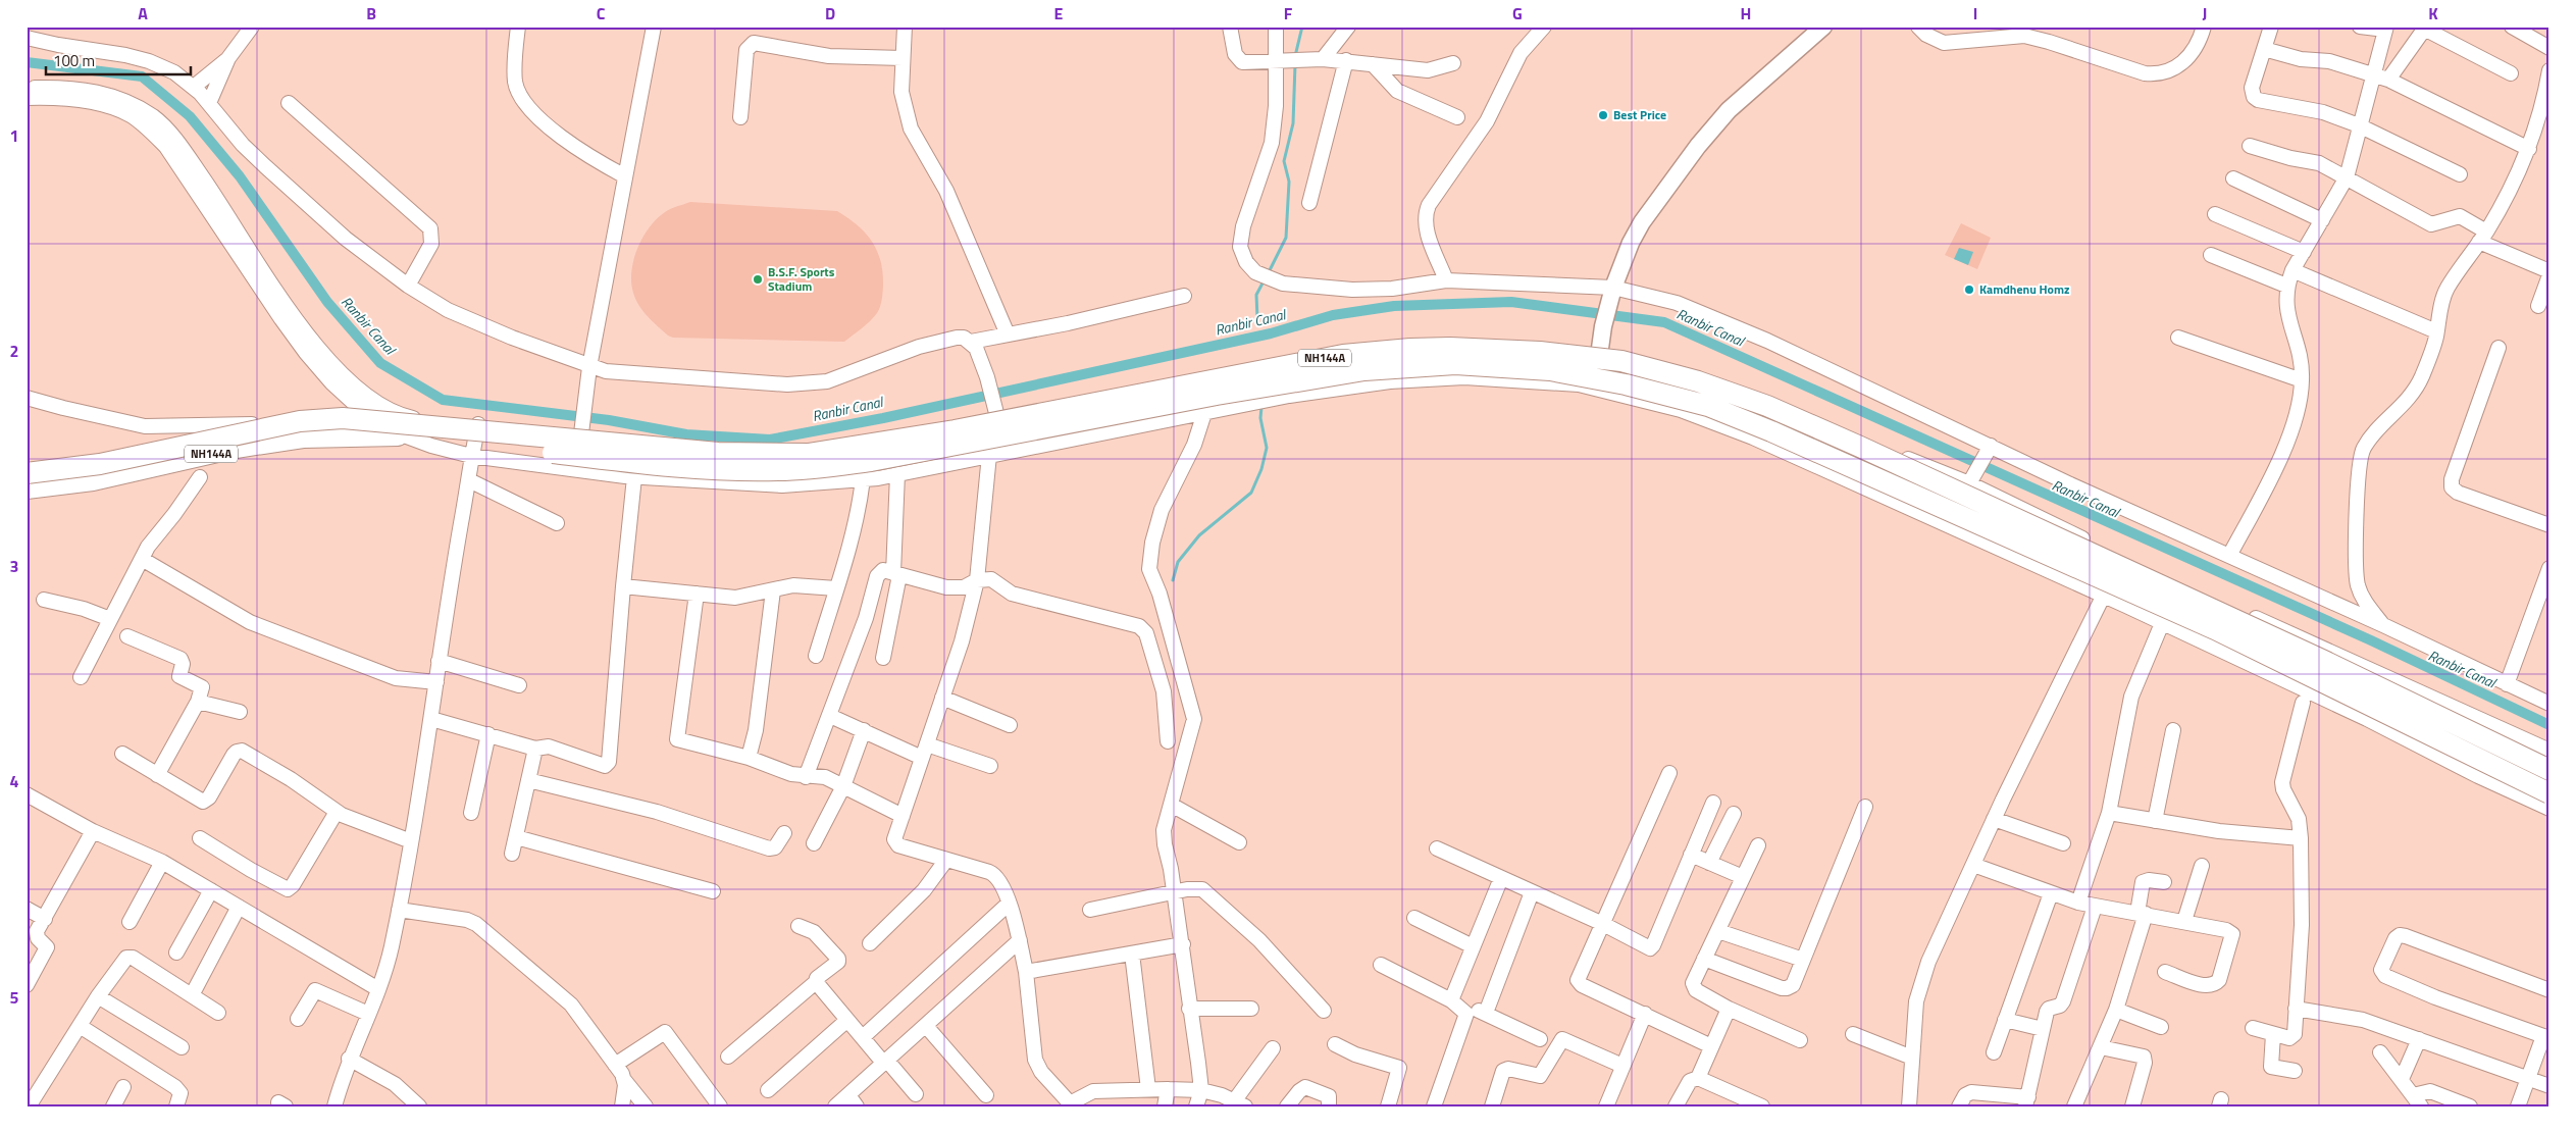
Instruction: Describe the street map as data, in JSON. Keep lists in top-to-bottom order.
{
  "streets": {
    "highway": ["NH144A"]
  },
  "water": ["Ranbir Canal"],
  "places": ["Best Price", "B.S.F. Sports Stadium", "Kamdhenu Homz"],
  "scale_bar": "100 m",
  "grid": {
    "columns": [
      "A",
      "B",
      "C",
      "D",
      "E",
      "F",
      "G",
      "H",
      "I",
      "J",
      "K"
    ],
    "rows": [
      "1",
      "2",
      "3",
      "4",
      "5"
    ]
  }
}
